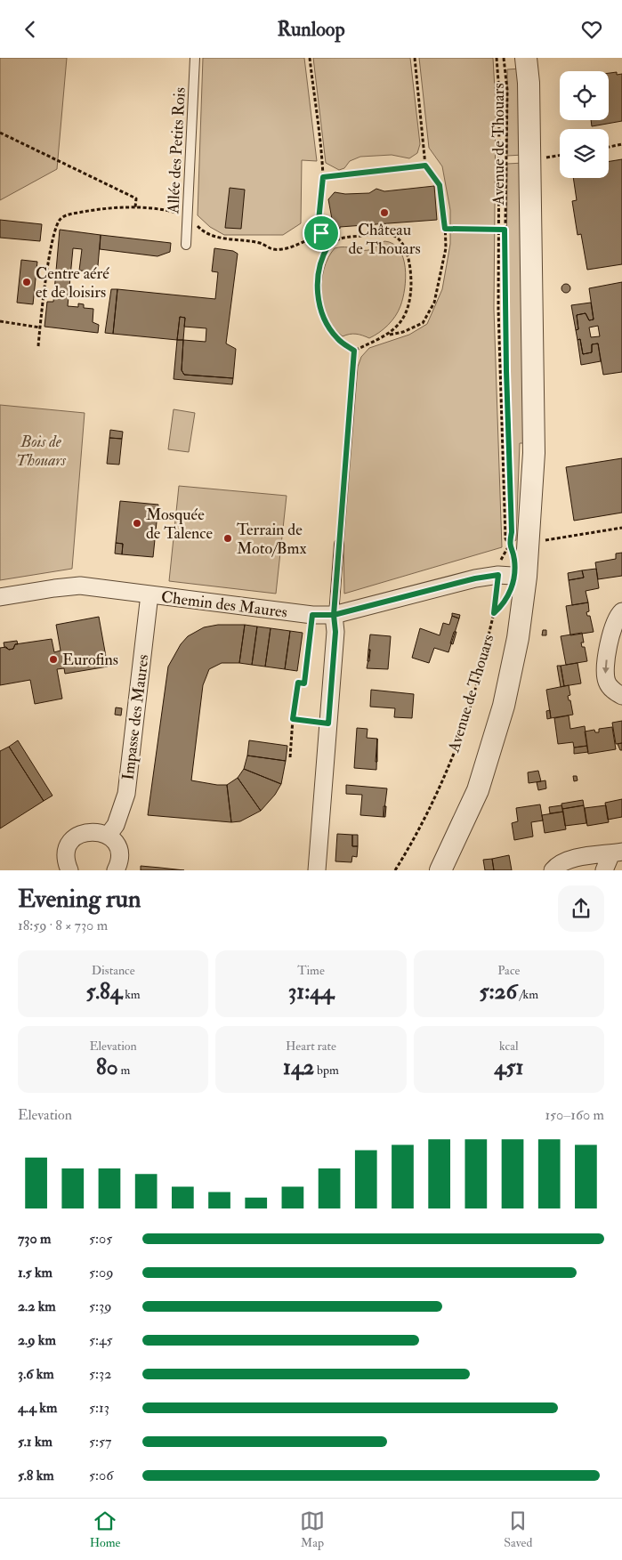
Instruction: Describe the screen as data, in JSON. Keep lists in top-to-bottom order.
{
  "streets": {
    "street": ["Avenue de Thouars", "Chemin des Maures", "Impasse des Maures"],
    "lane": ["Allée des Petits Rois"]
  },
  "crossings": [
    ["Avenue de Thouars", "Chemin des Maures"],
    ["Chemin des Maures", "Impasse des Maures"]
  ],
  "parks": ["Bois de Thouars"],
  "places": [
    "Château de Thouars",
    "Centre aéré et de loisirs",
    "Mosquée de Talence",
    "Terrain de Moto/Bmx",
    "Eurofins"
  ],
  "page": {
    "header": "Runloop",
    "heading": ["Evening run", "18:59 · 8 × 730 m"],
    "stats": [
      ["Distance", "5.84 km"],
      ["Time", "31:44"],
      ["Pace", "5:26 /km"],
      ["Elevation", "80 m"],
      ["Heart rate", "142 bpm"],
      ["kcal", "451"]
    ],
    "chart": ["Elevation", "150–160 m"],
    "list": [
      {
        "name": "730 m",
        "note": "5:05"
      },
      {
        "name": "1.5 km",
        "note": "5:09"
      },
      {
        "name": "2.2 km",
        "note": "5:39"
      },
      {
        "name": "2.9 km",
        "note": "5:45"
      },
      {
        "name": "3.6 km",
        "note": "5:32"
      },
      {
        "name": "4.4 km",
        "note": "5:13"
      },
      {
        "name": "5.1 km",
        "note": "5:57"
      },
      {
        "name": "5.8 km",
        "note": "5:06"
      }
    ],
    "tabs": ["Home", "Map", "Saved"]
  }
}
